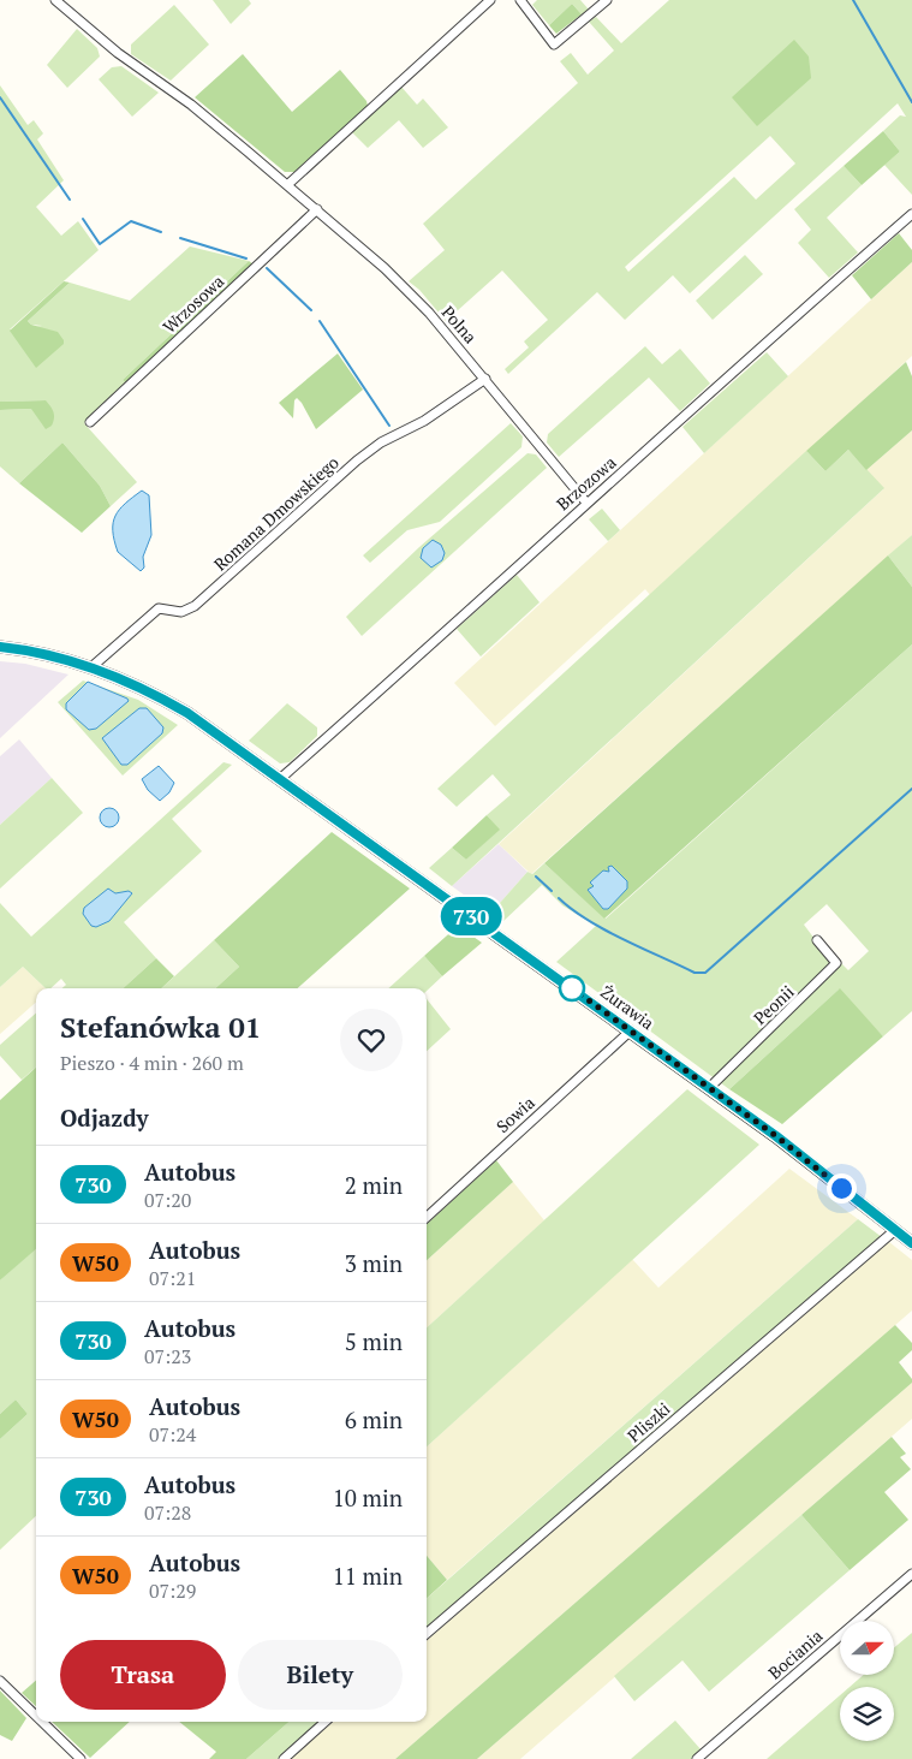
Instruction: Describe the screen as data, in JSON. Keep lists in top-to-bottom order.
{
  "streets": {
    "main road": ["Żurawia"],
    "street": [
      "Wrzosowa",
      "Polna",
      "Brzozowa",
      "Romana Dmowskiego",
      "Peonii",
      "Sowia",
      "Pliszki",
      "Bociania"
    ]
  },
  "crossings": [
    ["Wrzosowa", "Polna"],
    ["Polna", "Brzozowa"],
    ["Polna", "Romana Dmowskiego"],
    ["Brzozowa", "Żurawia"],
    ["Romana Dmowskiego", "Żurawia"],
    ["Peonii", "Żurawia"],
    ["Żurawia", "Sowia"],
    ["Żurawia", "Pliszki"]
  ],
  "lines": ["bus line 730"],
  "north": "right",
  "page": {
    "on_map": "730",
    "heading": [
      ["Stefanówka 01", "Pieszo · 4 min · 260 m"],
      "Odjazdy"
    ],
    "list": [
      {
        "mark": "730",
        "name": "Autobus",
        "note": "07:20",
        "value": "2 min"
      },
      {
        "mark": "W50",
        "name": "Autobus",
        "note": "07:21",
        "value": "3 min"
      },
      {
        "mark": "730",
        "name": "Autobus",
        "note": "07:23",
        "value": "5 min"
      },
      {
        "mark": "W50",
        "name": "Autobus",
        "note": "07:24",
        "value": "6 min"
      },
      {
        "mark": "730",
        "name": "Autobus",
        "note": "07:28",
        "value": "10 min"
      },
      {
        "mark": "W50",
        "name": "Autobus",
        "note": "07:29",
        "value": "11 min"
      }
    ],
    "buttons": ["Trasa", "Bilety"]
  }
}
